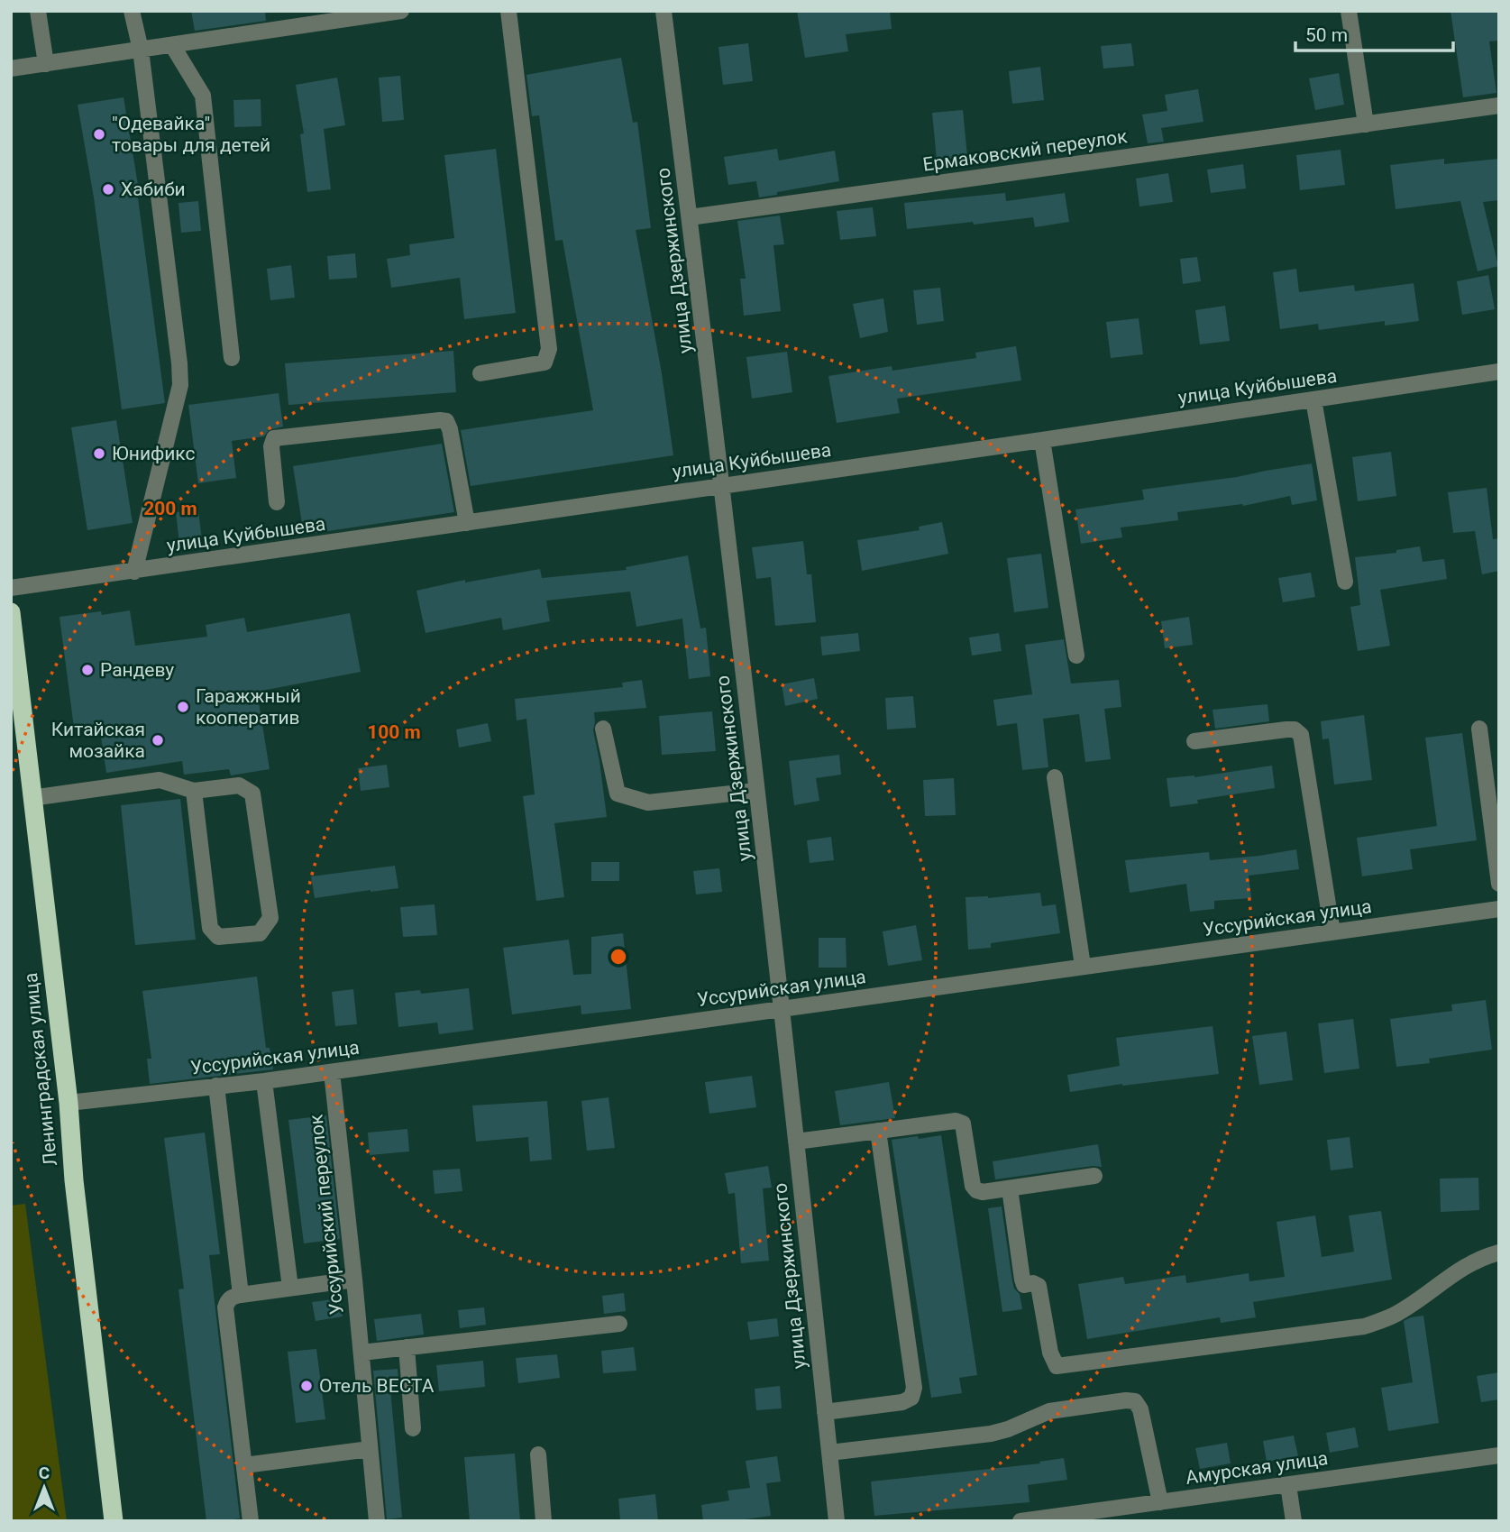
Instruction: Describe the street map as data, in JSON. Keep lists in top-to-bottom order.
{
  "streets": {
    "highway": ["Ленинградская улица"],
    "street": [
      "Ермаковский переулок",
      "улица Дзержинского",
      "улица Куйбышева",
      "Уссурийская улица",
      "Уссурийский переулок",
      "Амурская улица"
    ]
  },
  "crossings": [
    ["Ермаковский переулок", "улица Дзержинского"],
    ["улица Дзержинского", "улица Куйбышева"],
    ["улица Дзержинского", "Уссурийская улица"],
    ["Уссурийская улица", "Ленинградская улица"],
    ["Уссурийская улица", "Уссурийский переулок"]
  ],
  "places": [
    "\"Одевайка\" товары для детей",
    "Хабиби",
    "Юнификс",
    "Рандеву",
    "Гаражжный кооператив",
    "Китайская мозайка",
    "Отель ВЕСТА"
  ],
  "scale_bar": "50 m",
  "north": "top",
  "rings": ["200 m", "100 m"]
}
